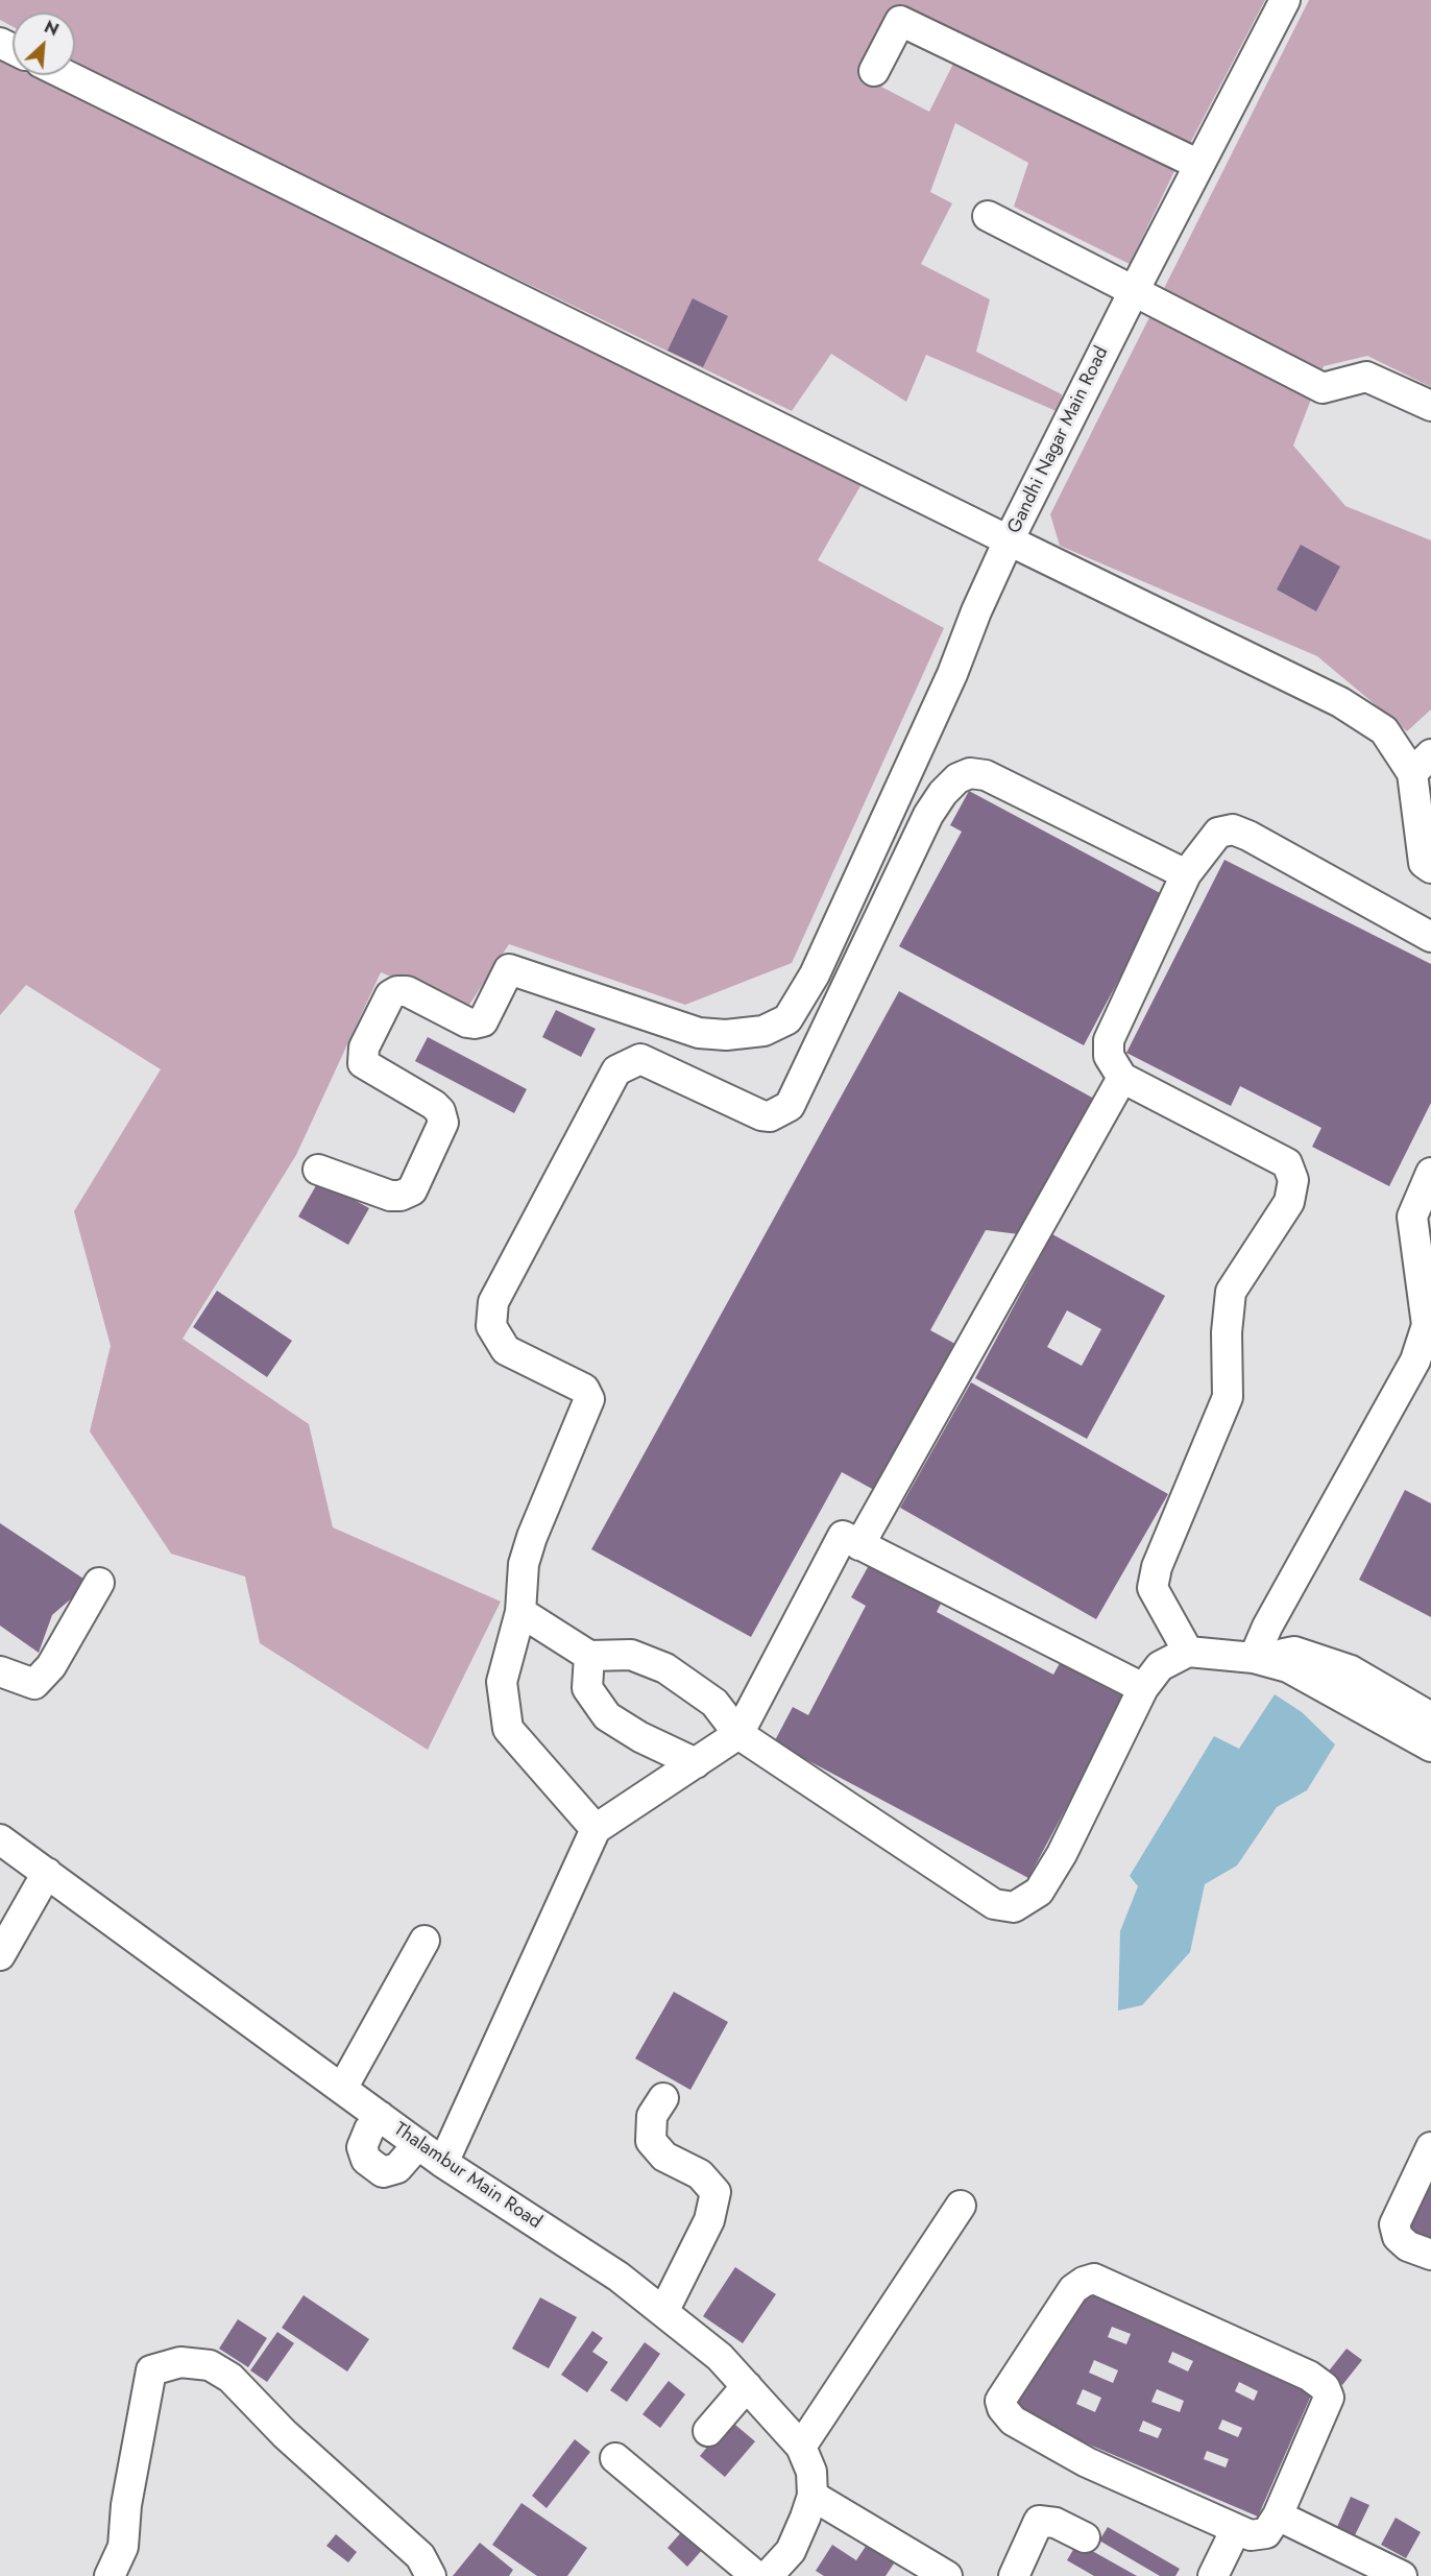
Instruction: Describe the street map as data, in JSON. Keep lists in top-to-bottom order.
{
  "streets": {
    "street": ["Gandhi Nagar Main Road", "Thalambur Main Road"]
  },
  "north": "top right"
}
